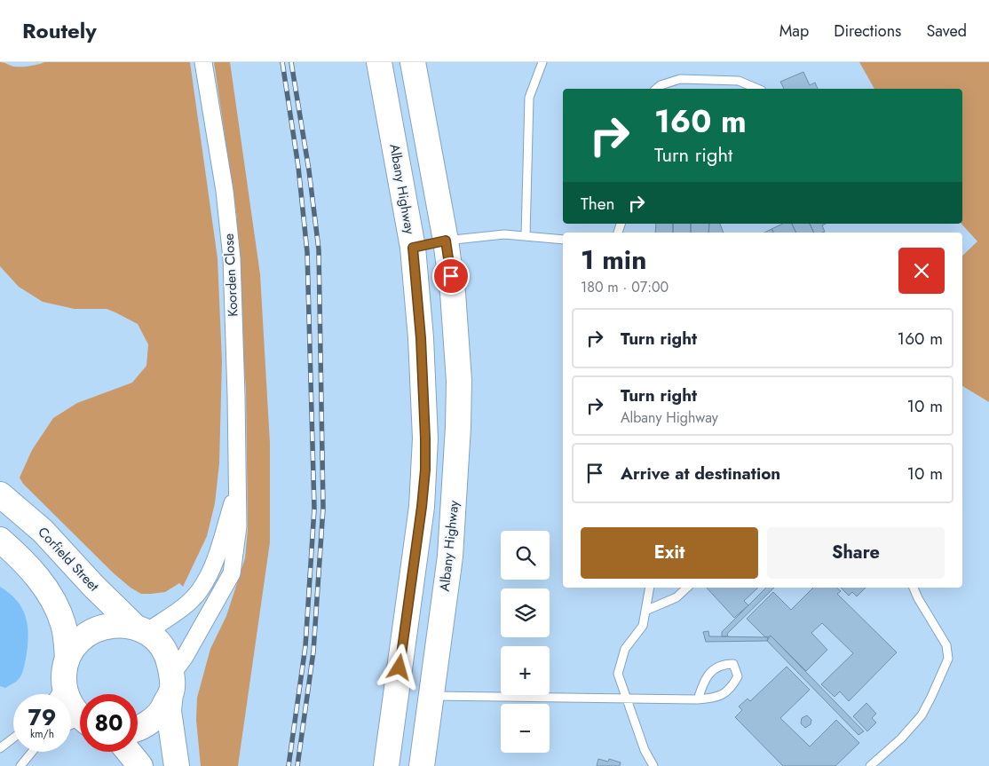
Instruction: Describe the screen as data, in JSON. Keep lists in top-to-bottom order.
{
  "streets": {
    "main road": ["Albany Highway", "Corfield Street"],
    "street": ["Koorden Close"]
  },
  "crossings": [
    ["Koorden Close", "Corfield Street"]
  ],
  "page": {
    "header": "Routely",
    "nav": ["Map", "Directions", "Saved"],
    "turn": ["160 m", "Turn right"],
    "then": "Then",
    "heading": ["1 min", "180 m · 07:00"],
    "list": [
      {
        "name": "Turn right",
        "value": "160 m"
      },
      {
        "name": "Turn right",
        "note": "Albany Highway",
        "value": "10 m"
      },
      {
        "name": "Arrive at destination",
        "value": "10 m"
      }
    ],
    "buttons": ["Exit", "Share"],
    "map_buttons": ["+", "−"],
    "speed": "79 km/h",
    "limit": "80"
  }
}
